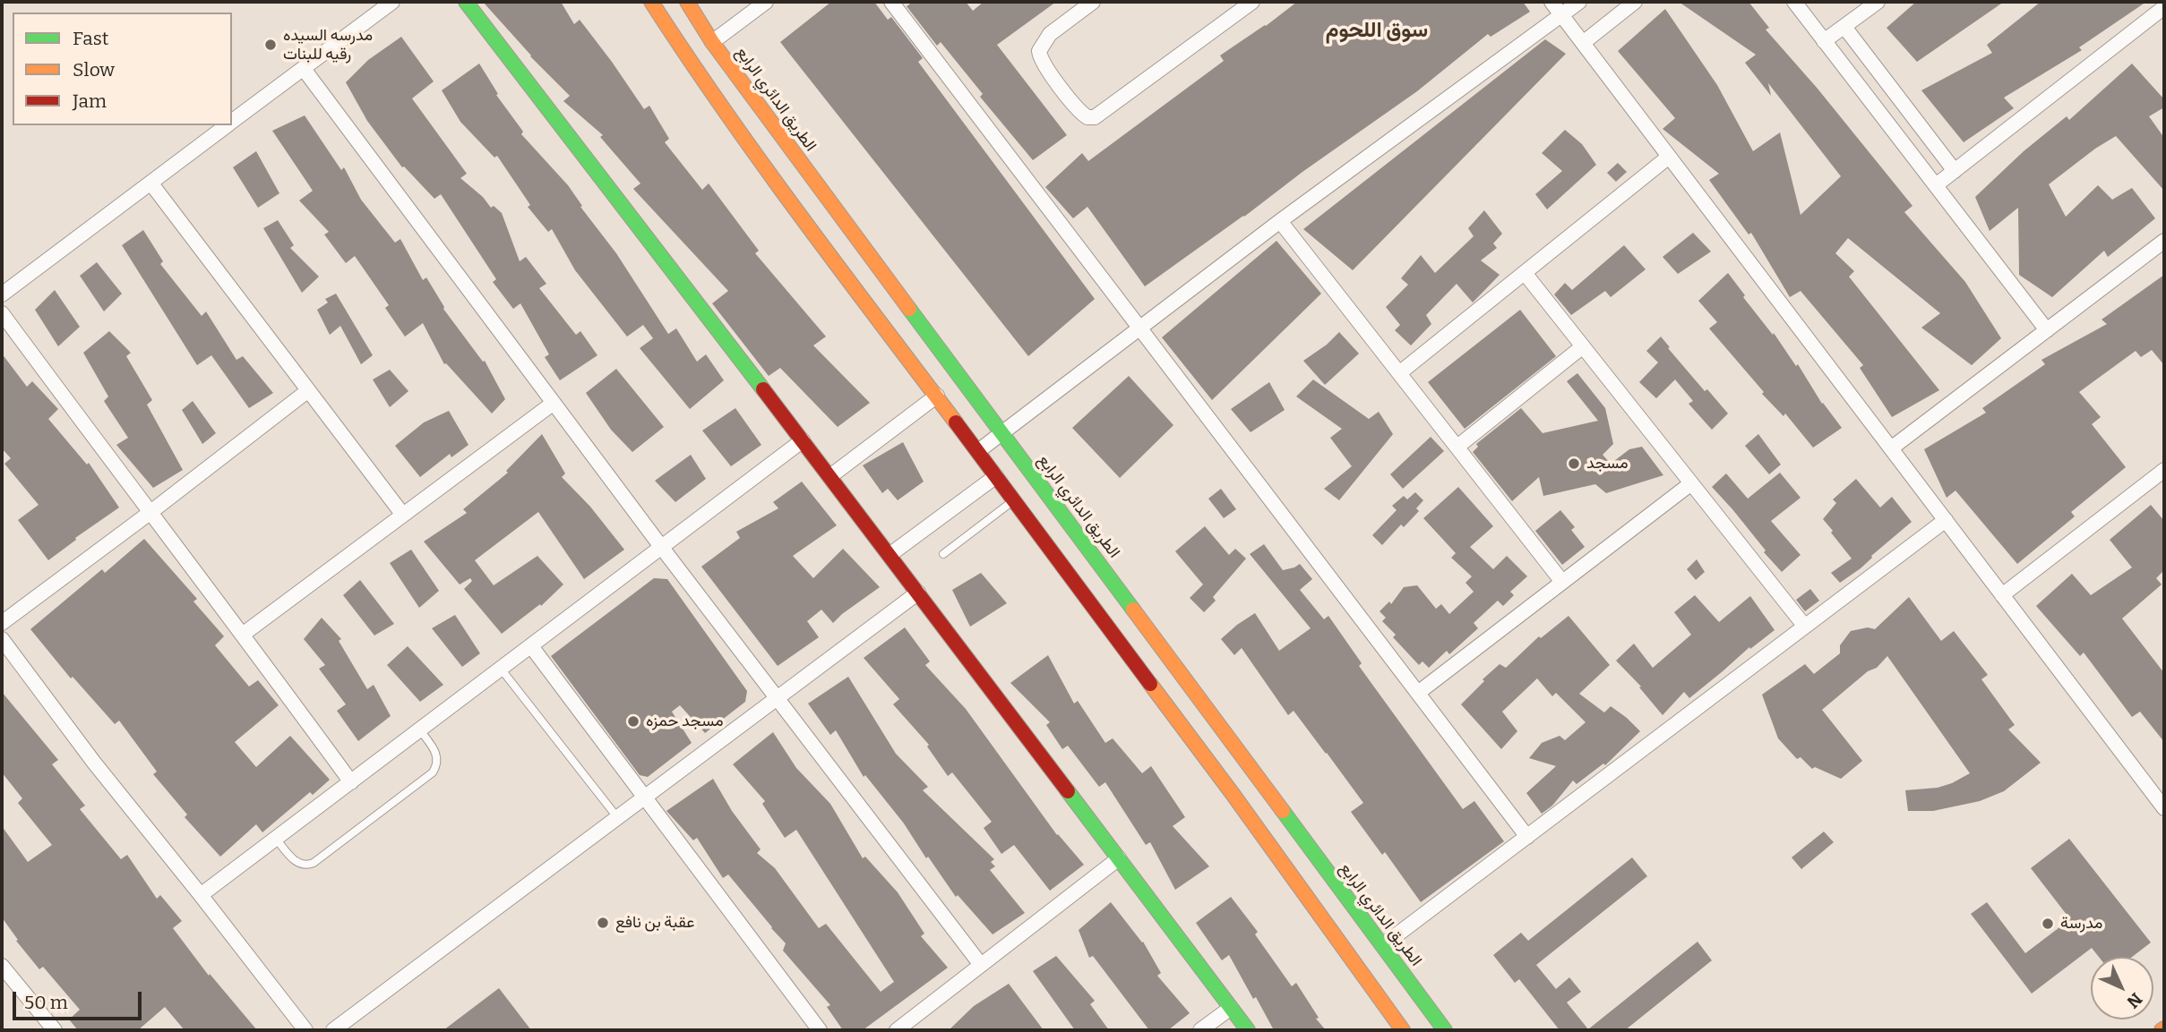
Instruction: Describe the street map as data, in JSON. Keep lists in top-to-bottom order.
{
  "streets": {
    "main road": ["الطريق الدائري الرابع"]
  },
  "districts": ["سوق اللحوم"],
  "places": [
    "مدرسه السيده رقيه للبنات",
    "مسجد",
    "مسجد حمزه",
    "عقبة بن نافع",
    "مدرسة"
  ],
  "legend": ["Fast", "Slow", "Jam"],
  "scale_bar": "50 m",
  "north": "bottom right"
}
